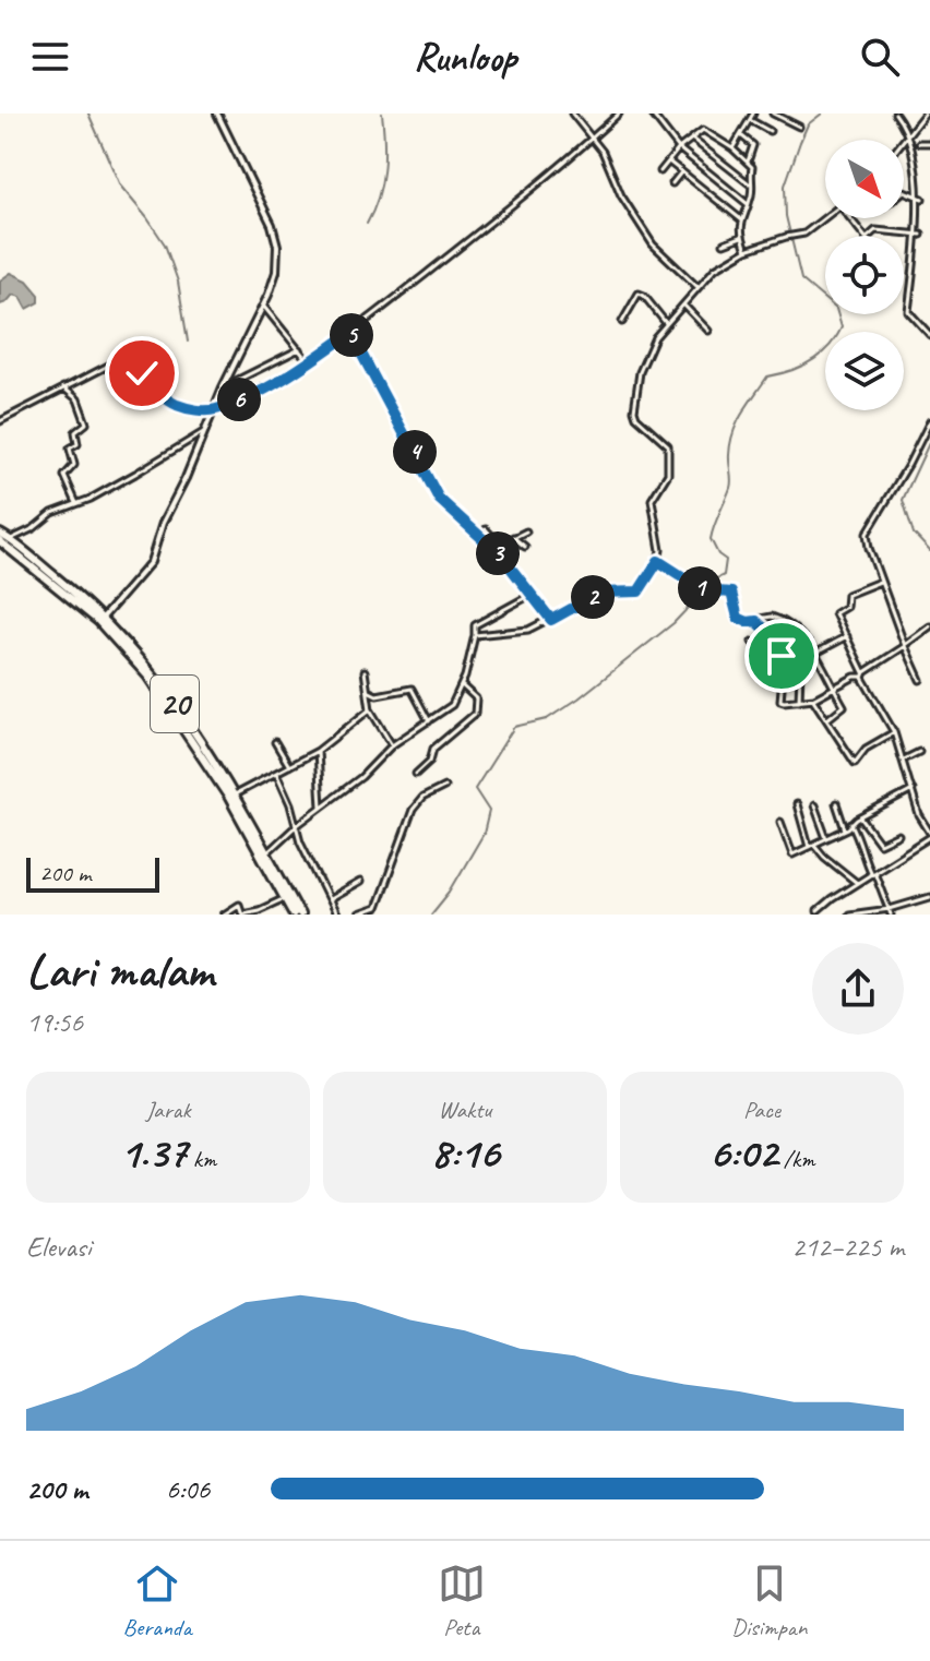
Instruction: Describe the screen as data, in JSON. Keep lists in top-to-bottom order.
{
  "streets": {
    "highway": ["20"]
  },
  "scale_bar": "200 m",
  "north": "bottom right",
  "page": {
    "header": "Runloop",
    "pins": [
      "5",
      "6",
      "4",
      "3",
      "1",
      "2"
    ],
    "scale": "200 m",
    "heading": ["Lari malam", "19:56"],
    "stats": [
      ["Jarak", "1.37 km"],
      ["Waktu", "8:16"],
      ["Pace", "6:02 /km"]
    ],
    "chart": ["Elevasi", "212–225 m"],
    "list": [
      {
        "name": "200 m",
        "note": "6:06"
      }
    ],
    "tabs": ["Beranda", "Peta", "Disimpan"]
  }
}
